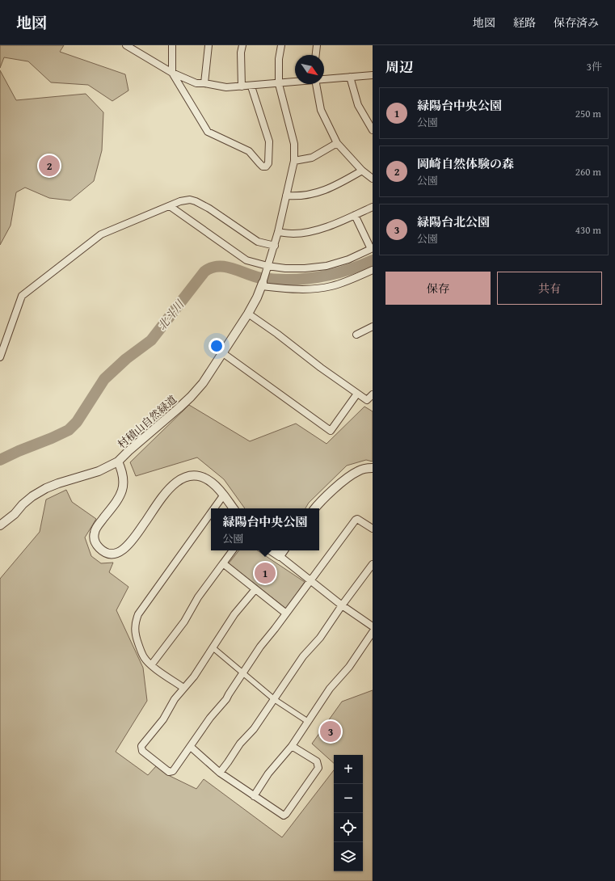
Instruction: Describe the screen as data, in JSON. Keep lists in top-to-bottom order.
{
  "streets": {
    "street": ["村積山自然緑道"]
  },
  "water": ["北斗川"],
  "north": "bottom right",
  "page": {
    "header": "地図",
    "nav": ["地図", "経路", "保存済み"],
    "heading": ["周辺", "3件"],
    "list": [
      {
        "mark": "1",
        "name": "緑陽台中央公園",
        "note": "公園",
        "value": "250 m"
      },
      {
        "mark": "2",
        "name": "岡崎自然体験の森",
        "note": "公園",
        "value": "260 m"
      },
      {
        "mark": "3",
        "name": "緑陽台北公園",
        "note": "公園",
        "value": "430 m"
      }
    ],
    "pins": ["2", "1", "3"],
    "buttons": ["保存", "共有"],
    "popup": ["緑陽台中央公園", "公園"],
    "map_buttons": ["+", "−"]
  }
}
